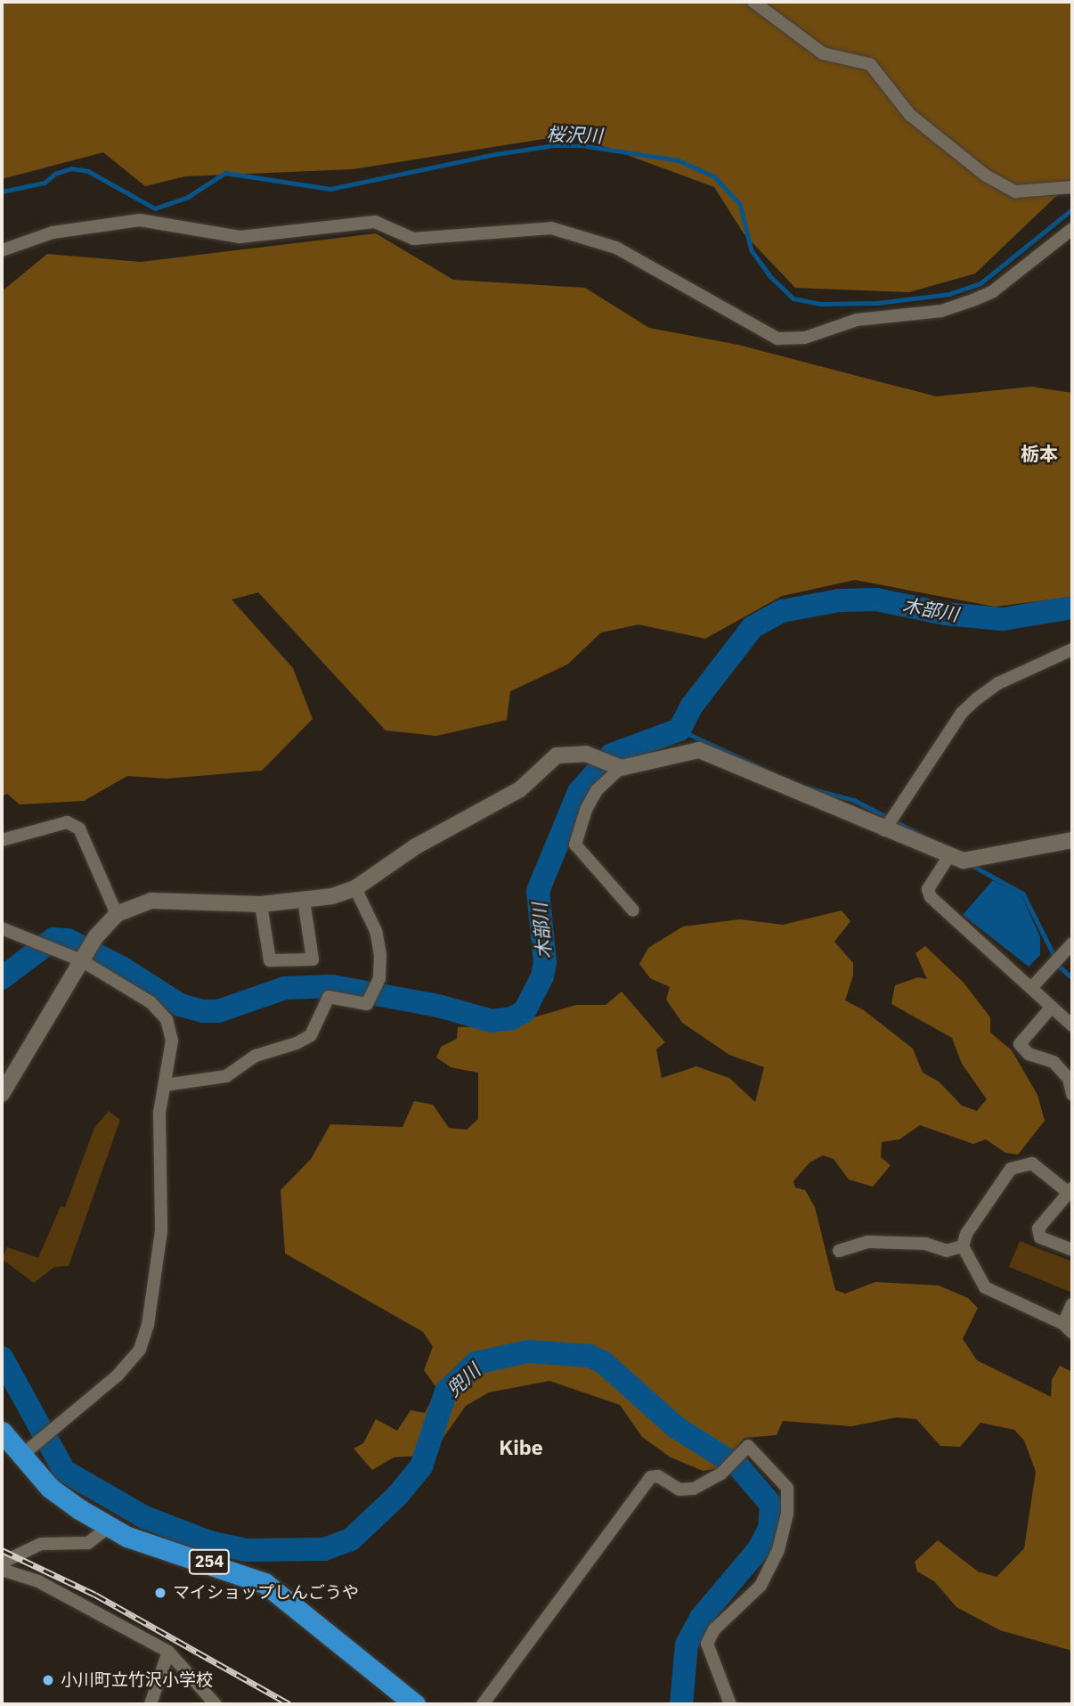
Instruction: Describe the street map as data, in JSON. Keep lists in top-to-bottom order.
{
  "streets": {
    "highway": ["254"]
  },
  "districts": ["栃本", "Kibe"],
  "water": ["桜沢川", "木部川", "兜川"],
  "places": ["マイショップしんごうや", "小川町立竹沢小学校"]
}
